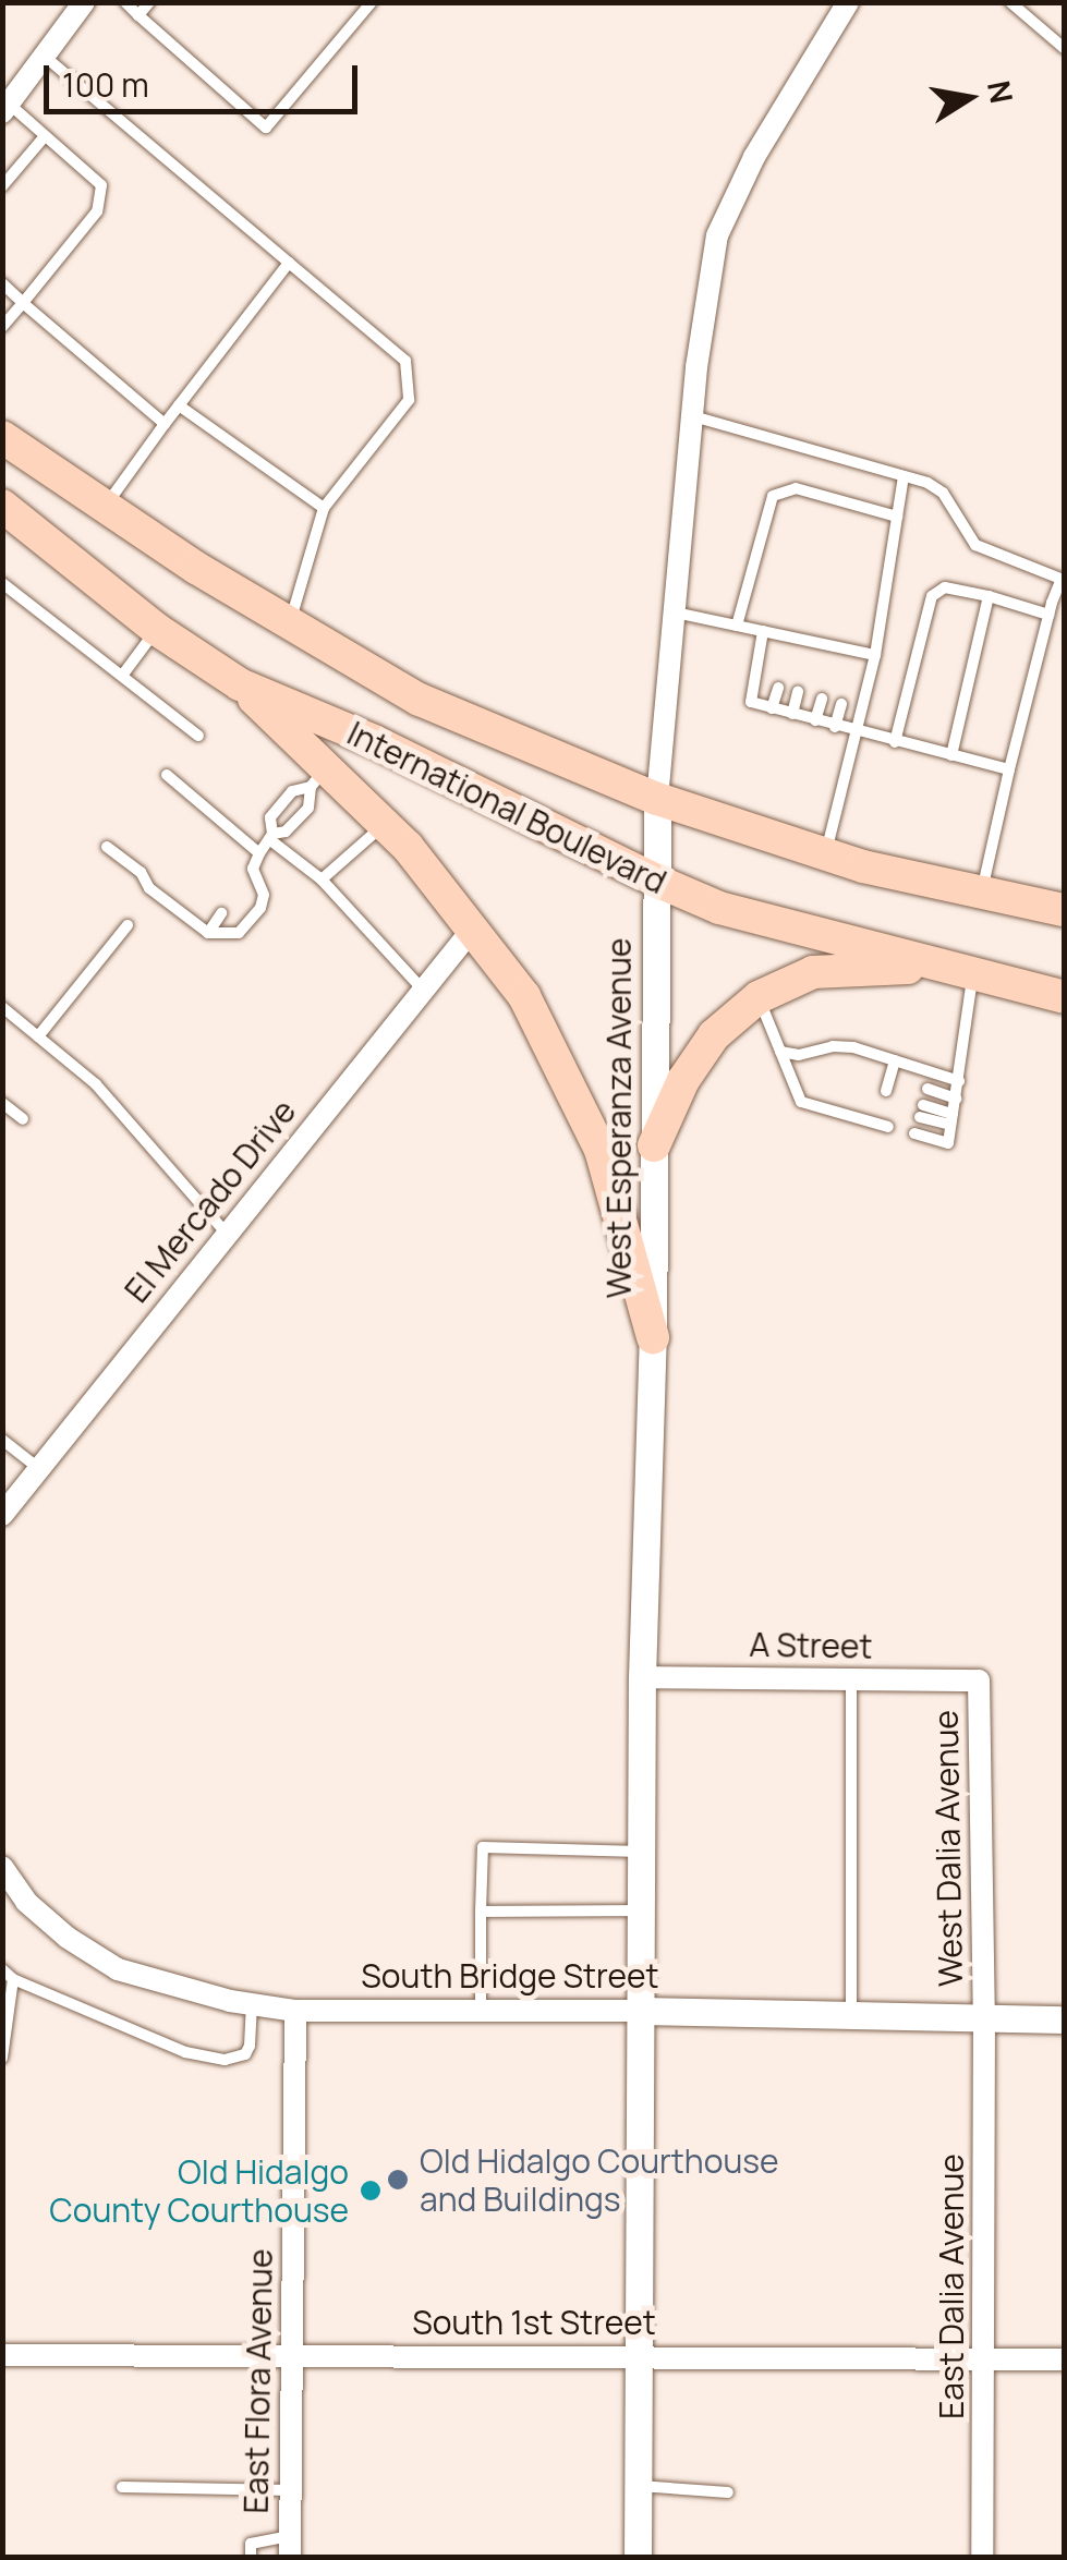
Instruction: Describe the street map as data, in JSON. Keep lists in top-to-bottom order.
{
  "streets": {
    "main road": ["International Boulevard"],
    "street": [
      "West Esperanza Avenue",
      "El Mercado Drive",
      "A Street",
      "West Dalia Avenue",
      "South Bridge Street",
      "East Dalia Avenue",
      "South 1st Street",
      "East Flora Avenue"
    ]
  },
  "crossings": [
    ["International Boulevard", "West Esperanza Avenue"],
    ["West Esperanza Avenue", "A Street"],
    ["West Esperanza Avenue", "South Bridge Street"],
    ["West Esperanza Avenue", "South 1st Street"],
    ["A Street", "West Dalia Avenue"],
    ["West Dalia Avenue", "South Bridge Street"],
    ["West Dalia Avenue", "East Dalia Avenue"],
    ["South Bridge Street", "East Dalia Avenue"],
    ["South Bridge Street", "East Flora Avenue"],
    ["East Dalia Avenue", "South 1st Street"],
    ["South 1st Street", "East Flora Avenue"]
  ],
  "places": ["Old Hidalgo Courthouse and Buildings", "Old Hidalgo County Courthouse"],
  "scale_bar": "100 m",
  "north": "right"
}
